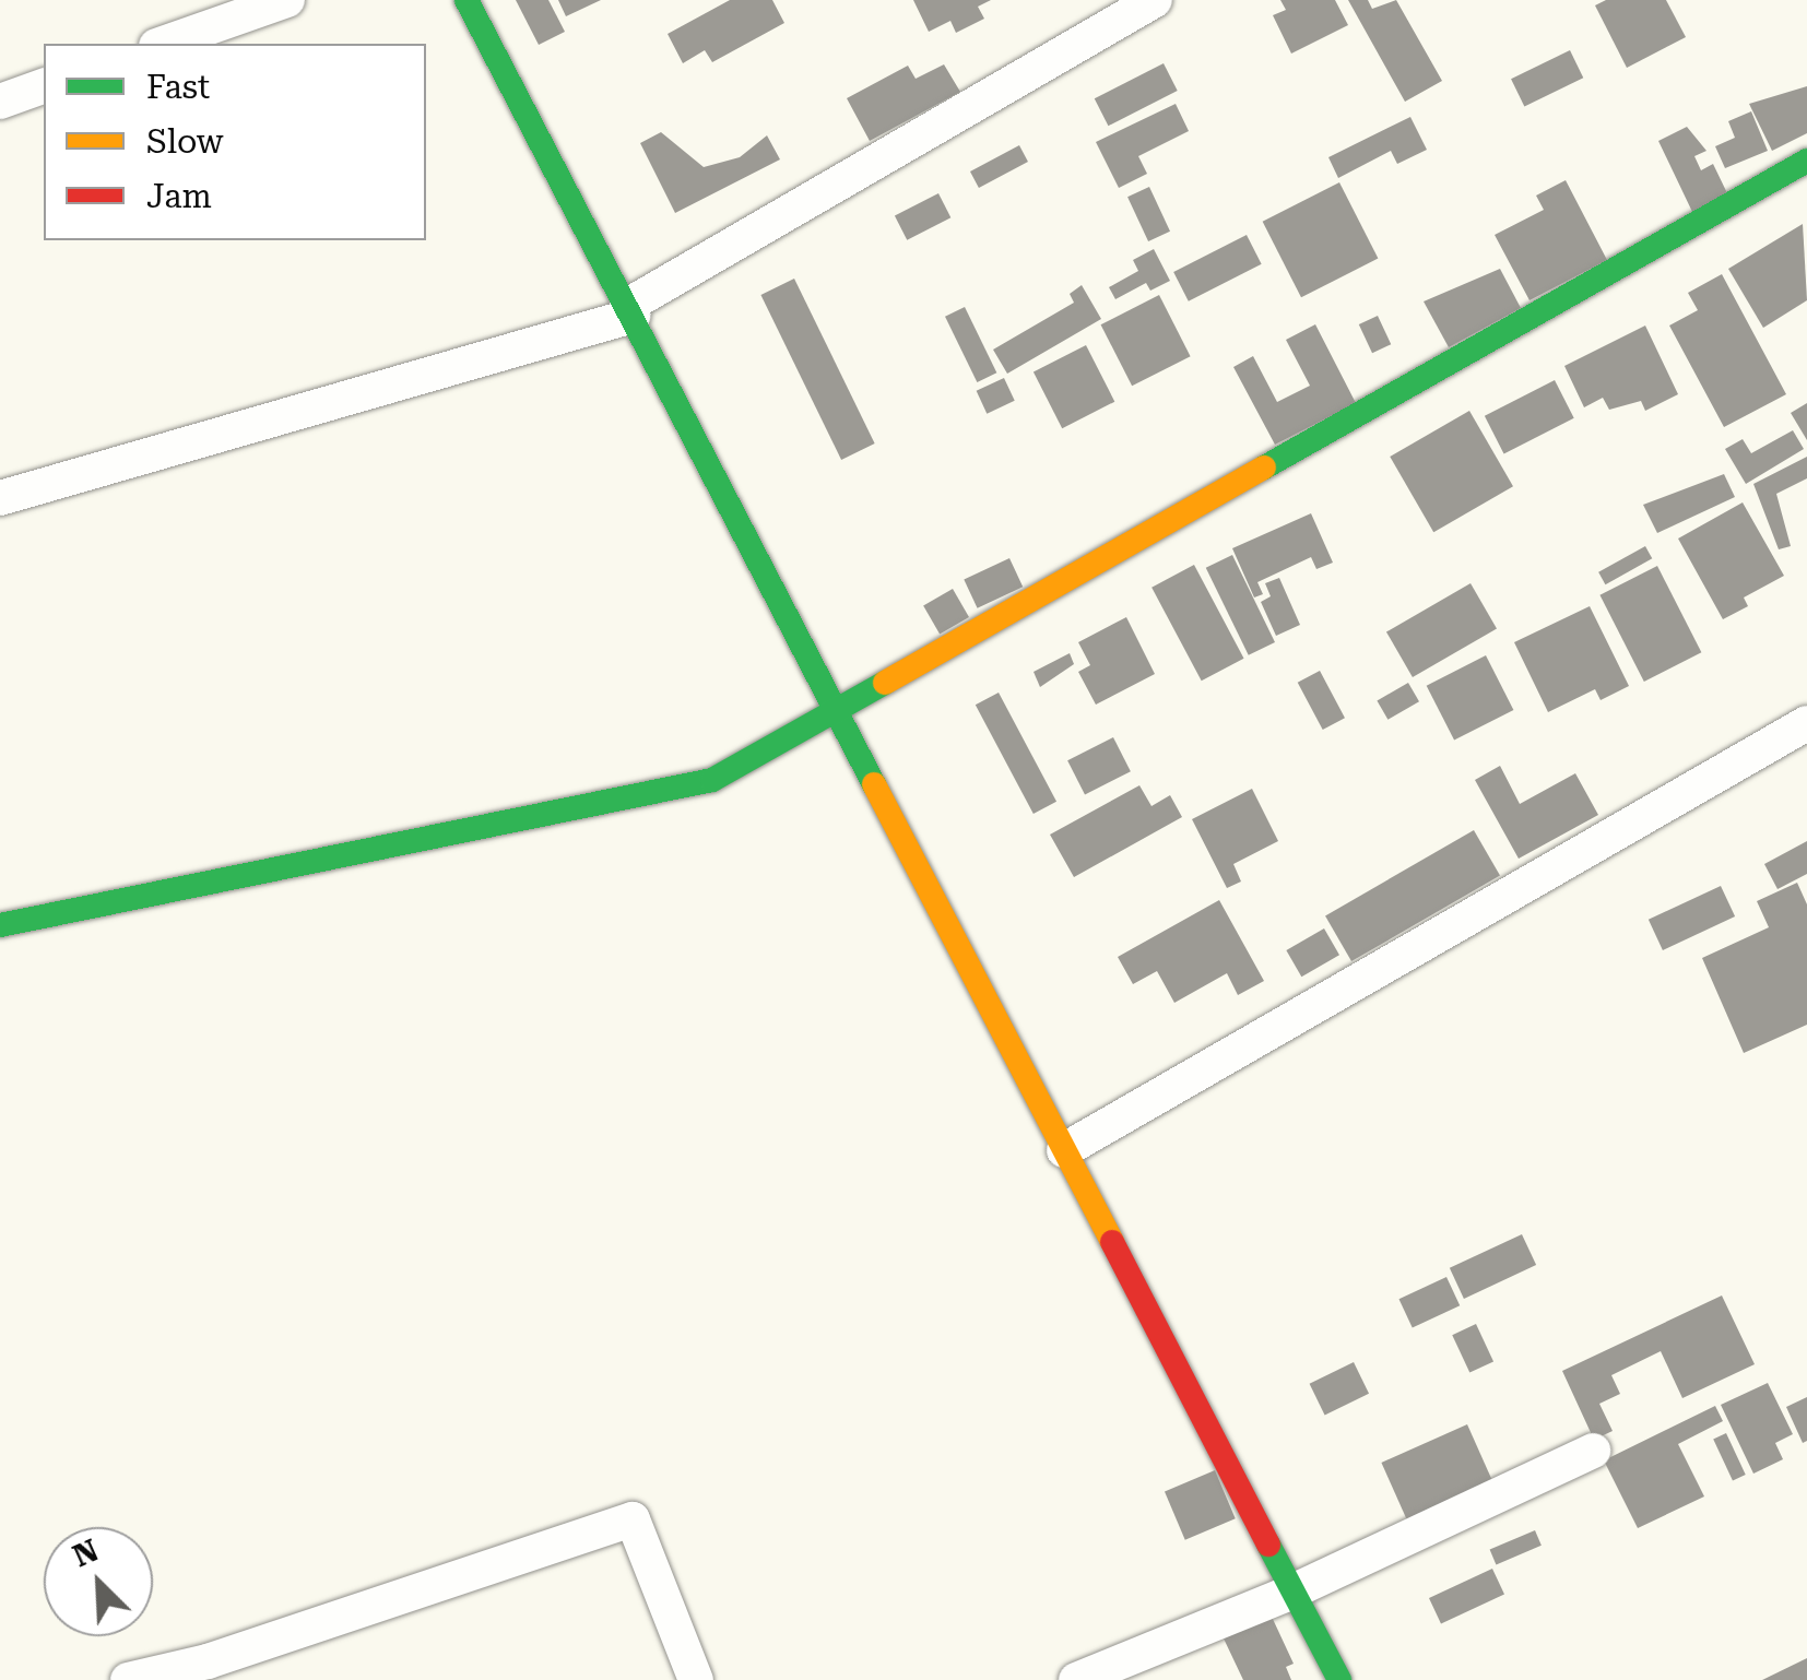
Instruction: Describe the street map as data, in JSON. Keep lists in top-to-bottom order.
{
  "legend": ["Fast", "Slow", "Jam"],
  "north": "top left"
}
